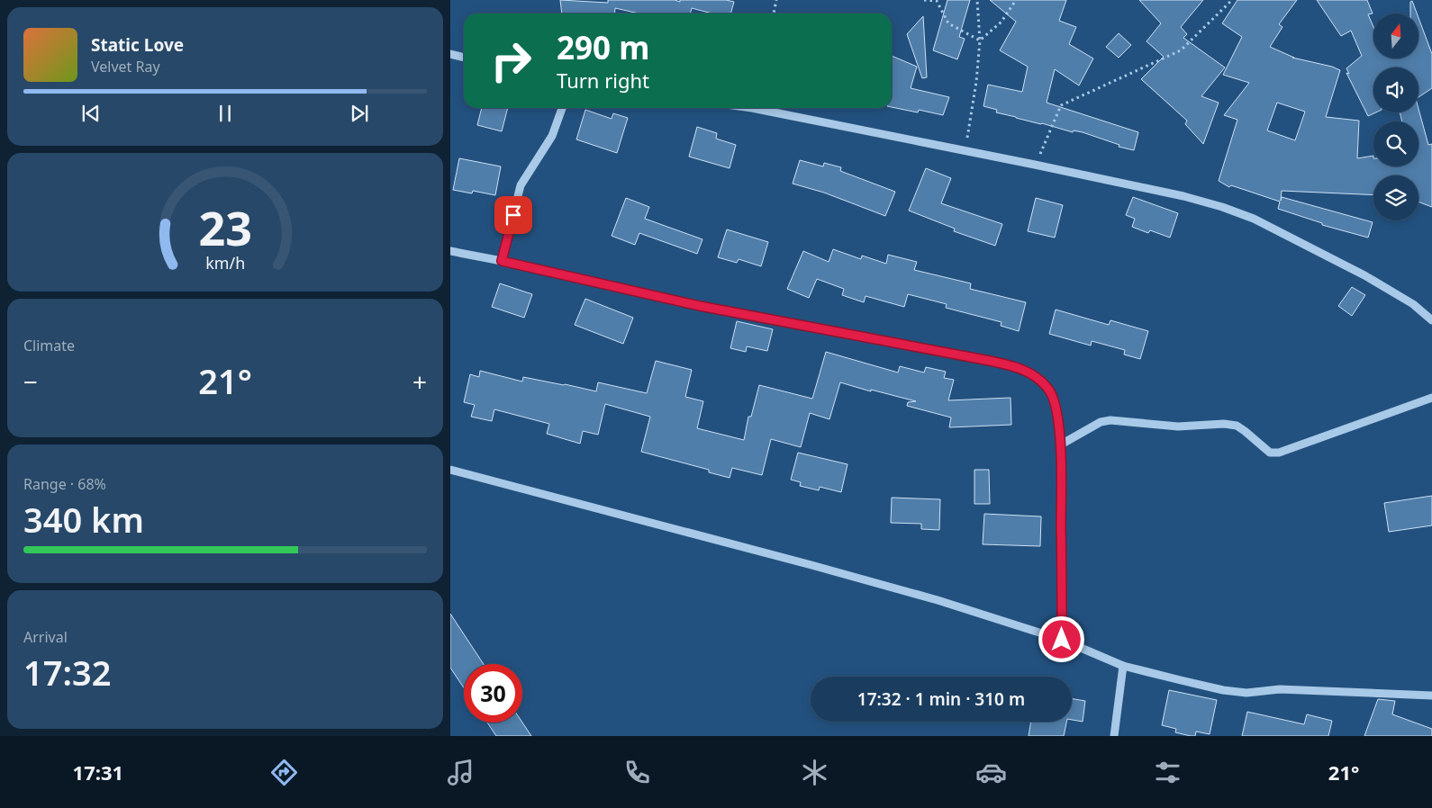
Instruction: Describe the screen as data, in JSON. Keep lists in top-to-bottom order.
{
  "north": "top",
  "page": {
    "turn": ["290 m", "Turn right"],
    "song": ["Static Love", "Velvet Ray"],
    "tile": [
      "Climate",
      ["Range · 68%", "340 km"],
      ["Arrival", "17:32"]
    ],
    "heat": ["−", "21°", "+"],
    "limit": "30",
    "trip": "17:32 · 1 min · 310 m",
    "tabs": ["17:31", "21°"],
    "gauge": ["23", "km/h"]
  }
}
